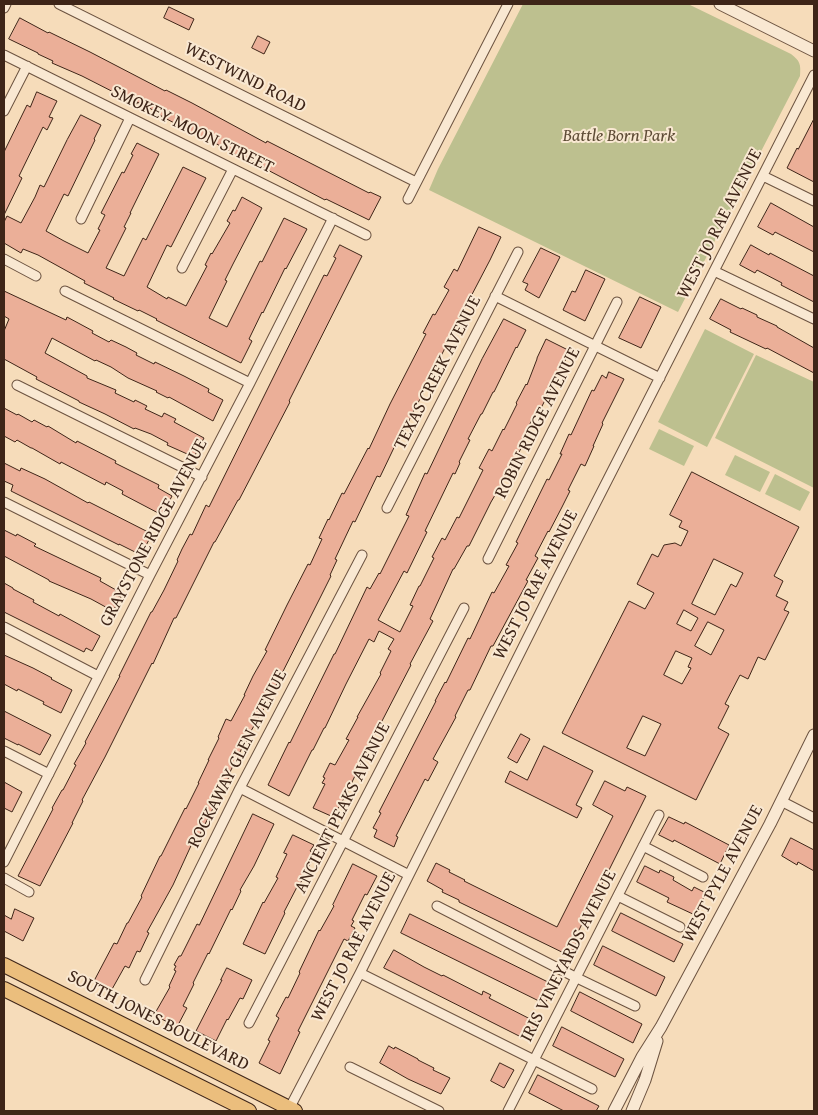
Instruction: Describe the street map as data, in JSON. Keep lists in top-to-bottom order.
{
  "streets": {
    "main road": ["SOUTH JONES BOULEVARD"],
    "street": [
      "WESTWIND ROAD",
      "SMOKEY MOON STREET",
      "WEST JO RAE AVENUE",
      "TEXAS CREEK AVENUE",
      "ROBIN RIDGE AVENUE",
      "GRAYSTONE RIDGE AVENUE",
      "ROCKAWAY GLEN AVENUE",
      "ANCIENT PEAKS AVENUE",
      "WEST PYLE AVENUE",
      "IRIS VINEYARDS AVENUE"
    ]
  },
  "crossings": [
    ["SMOKEY MOON STREET", "GRAYSTONE RIDGE AVENUE"],
    ["WEST JO RAE AVENUE", "SOUTH JONES BOULEVARD"]
  ],
  "parks": ["Battle Born Park"]
}
